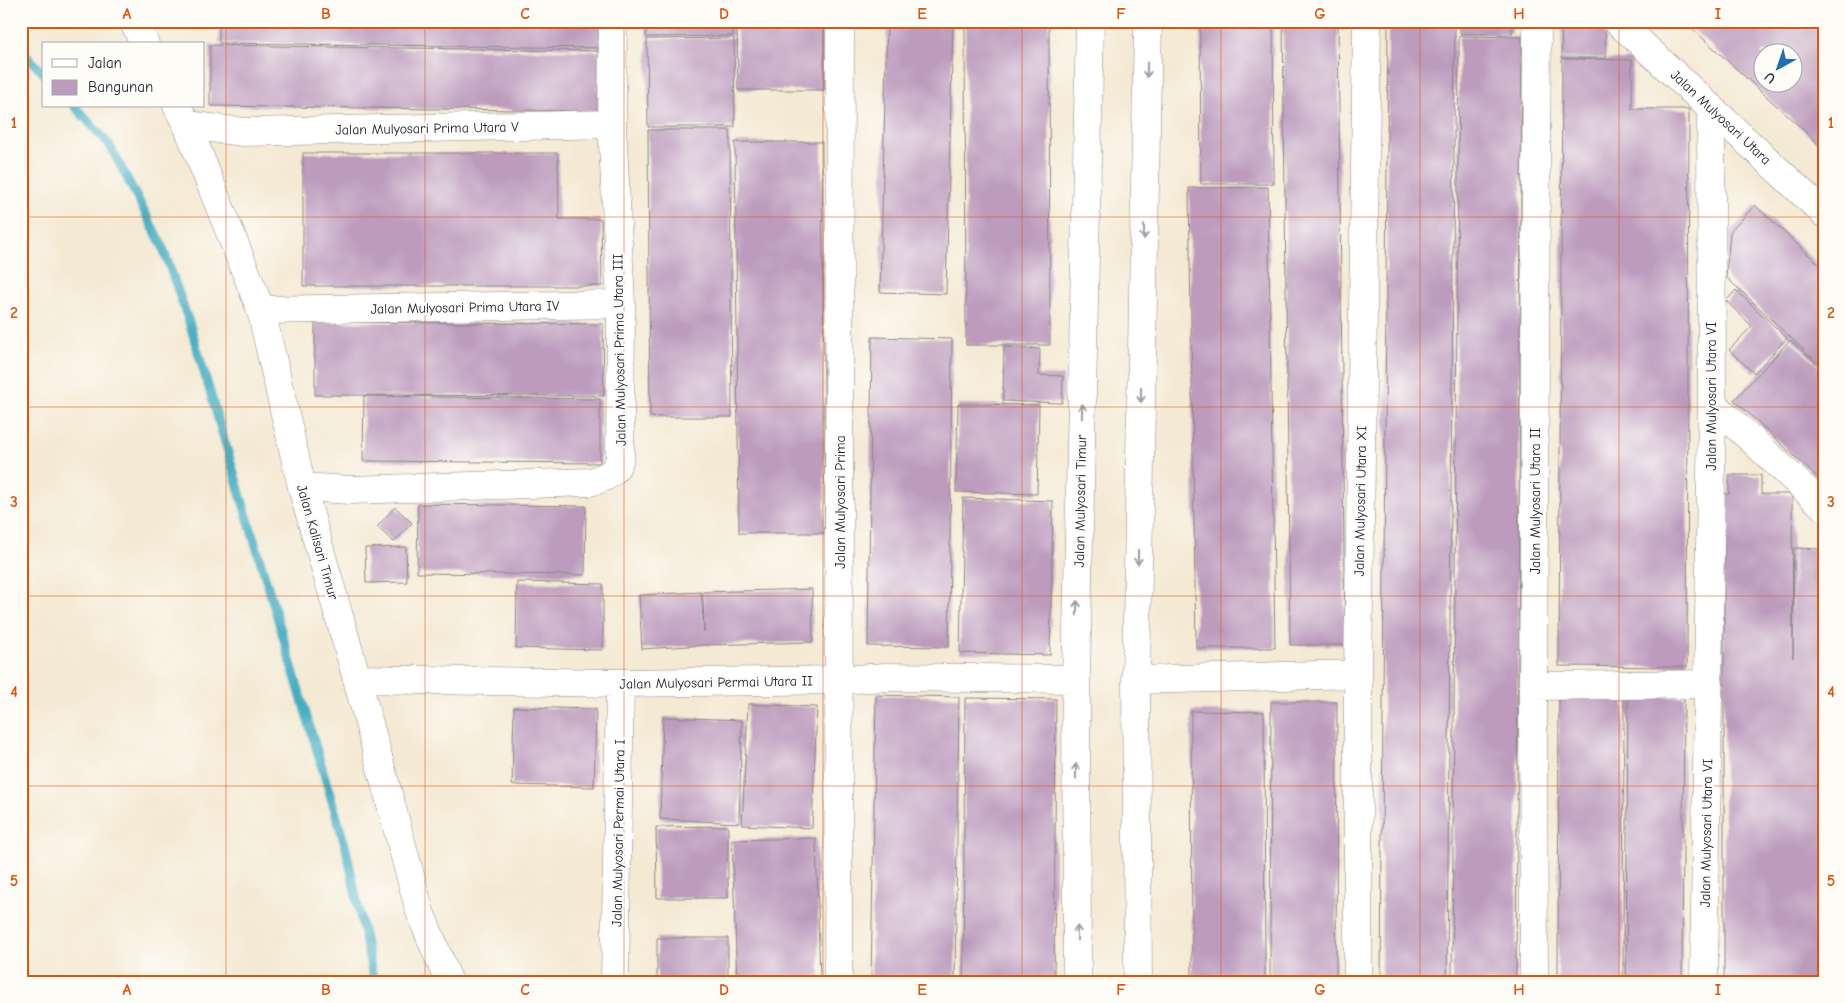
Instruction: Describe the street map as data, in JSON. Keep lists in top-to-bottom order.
{
  "streets": {
    "street": [
      "Jalan Mulyosari Utara",
      "Jalan Mulyosari Prima Utara V",
      "Jalan Mulyosari Prima Utara IV",
      "Jalan Mulyosari Prima Utara III",
      "Jalan Mulyosari Utara VI",
      "Jalan Mulyosari Timur",
      "Jalan Mulyosari Utara XI",
      "Jalan Mulyosari Utara II",
      "Jalan Mulyosari Prima",
      "Jalan Kalisari Timur",
      "Jalan Mulyosari Permai Utara II",
      "Jalan Mulyosari Permai Utara I"
    ]
  },
  "crossings": [
    ["Jalan Mulyosari Utara", "Jalan Mulyosari Utara VI"],
    ["Jalan Mulyosari Prima Utara V", "Jalan Mulyosari Prima Utara III"],
    ["Jalan Mulyosari Prima Utara V", "Jalan Kalisari Timur"],
    ["Jalan Mulyosari Prima Utara IV", "Jalan Mulyosari Prima Utara III"],
    ["Jalan Mulyosari Prima Utara IV", "Jalan Kalisari Timur"],
    ["Jalan Mulyosari Prima Utara III", "Jalan Kalisari Timur"],
    ["Jalan Mulyosari Timur", "Jalan Mulyosari Permai Utara II"],
    ["Jalan Mulyosari Prima", "Jalan Mulyosari Permai Utara II"],
    ["Jalan Kalisari Timur", "Jalan Mulyosari Permai Utara II"],
    ["Jalan Mulyosari Permai Utara II", "Jalan Mulyosari Permai Utara I"]
  ],
  "legend": ["Jalan", "Bangunan"],
  "north": "bottom left",
  "grid": {
    "columns": [
      "A",
      "B",
      "C",
      "D",
      "E",
      "F",
      "G",
      "H",
      "I"
    ],
    "rows": [
      "1",
      "2",
      "3",
      "4",
      "5"
    ]
  }
}
